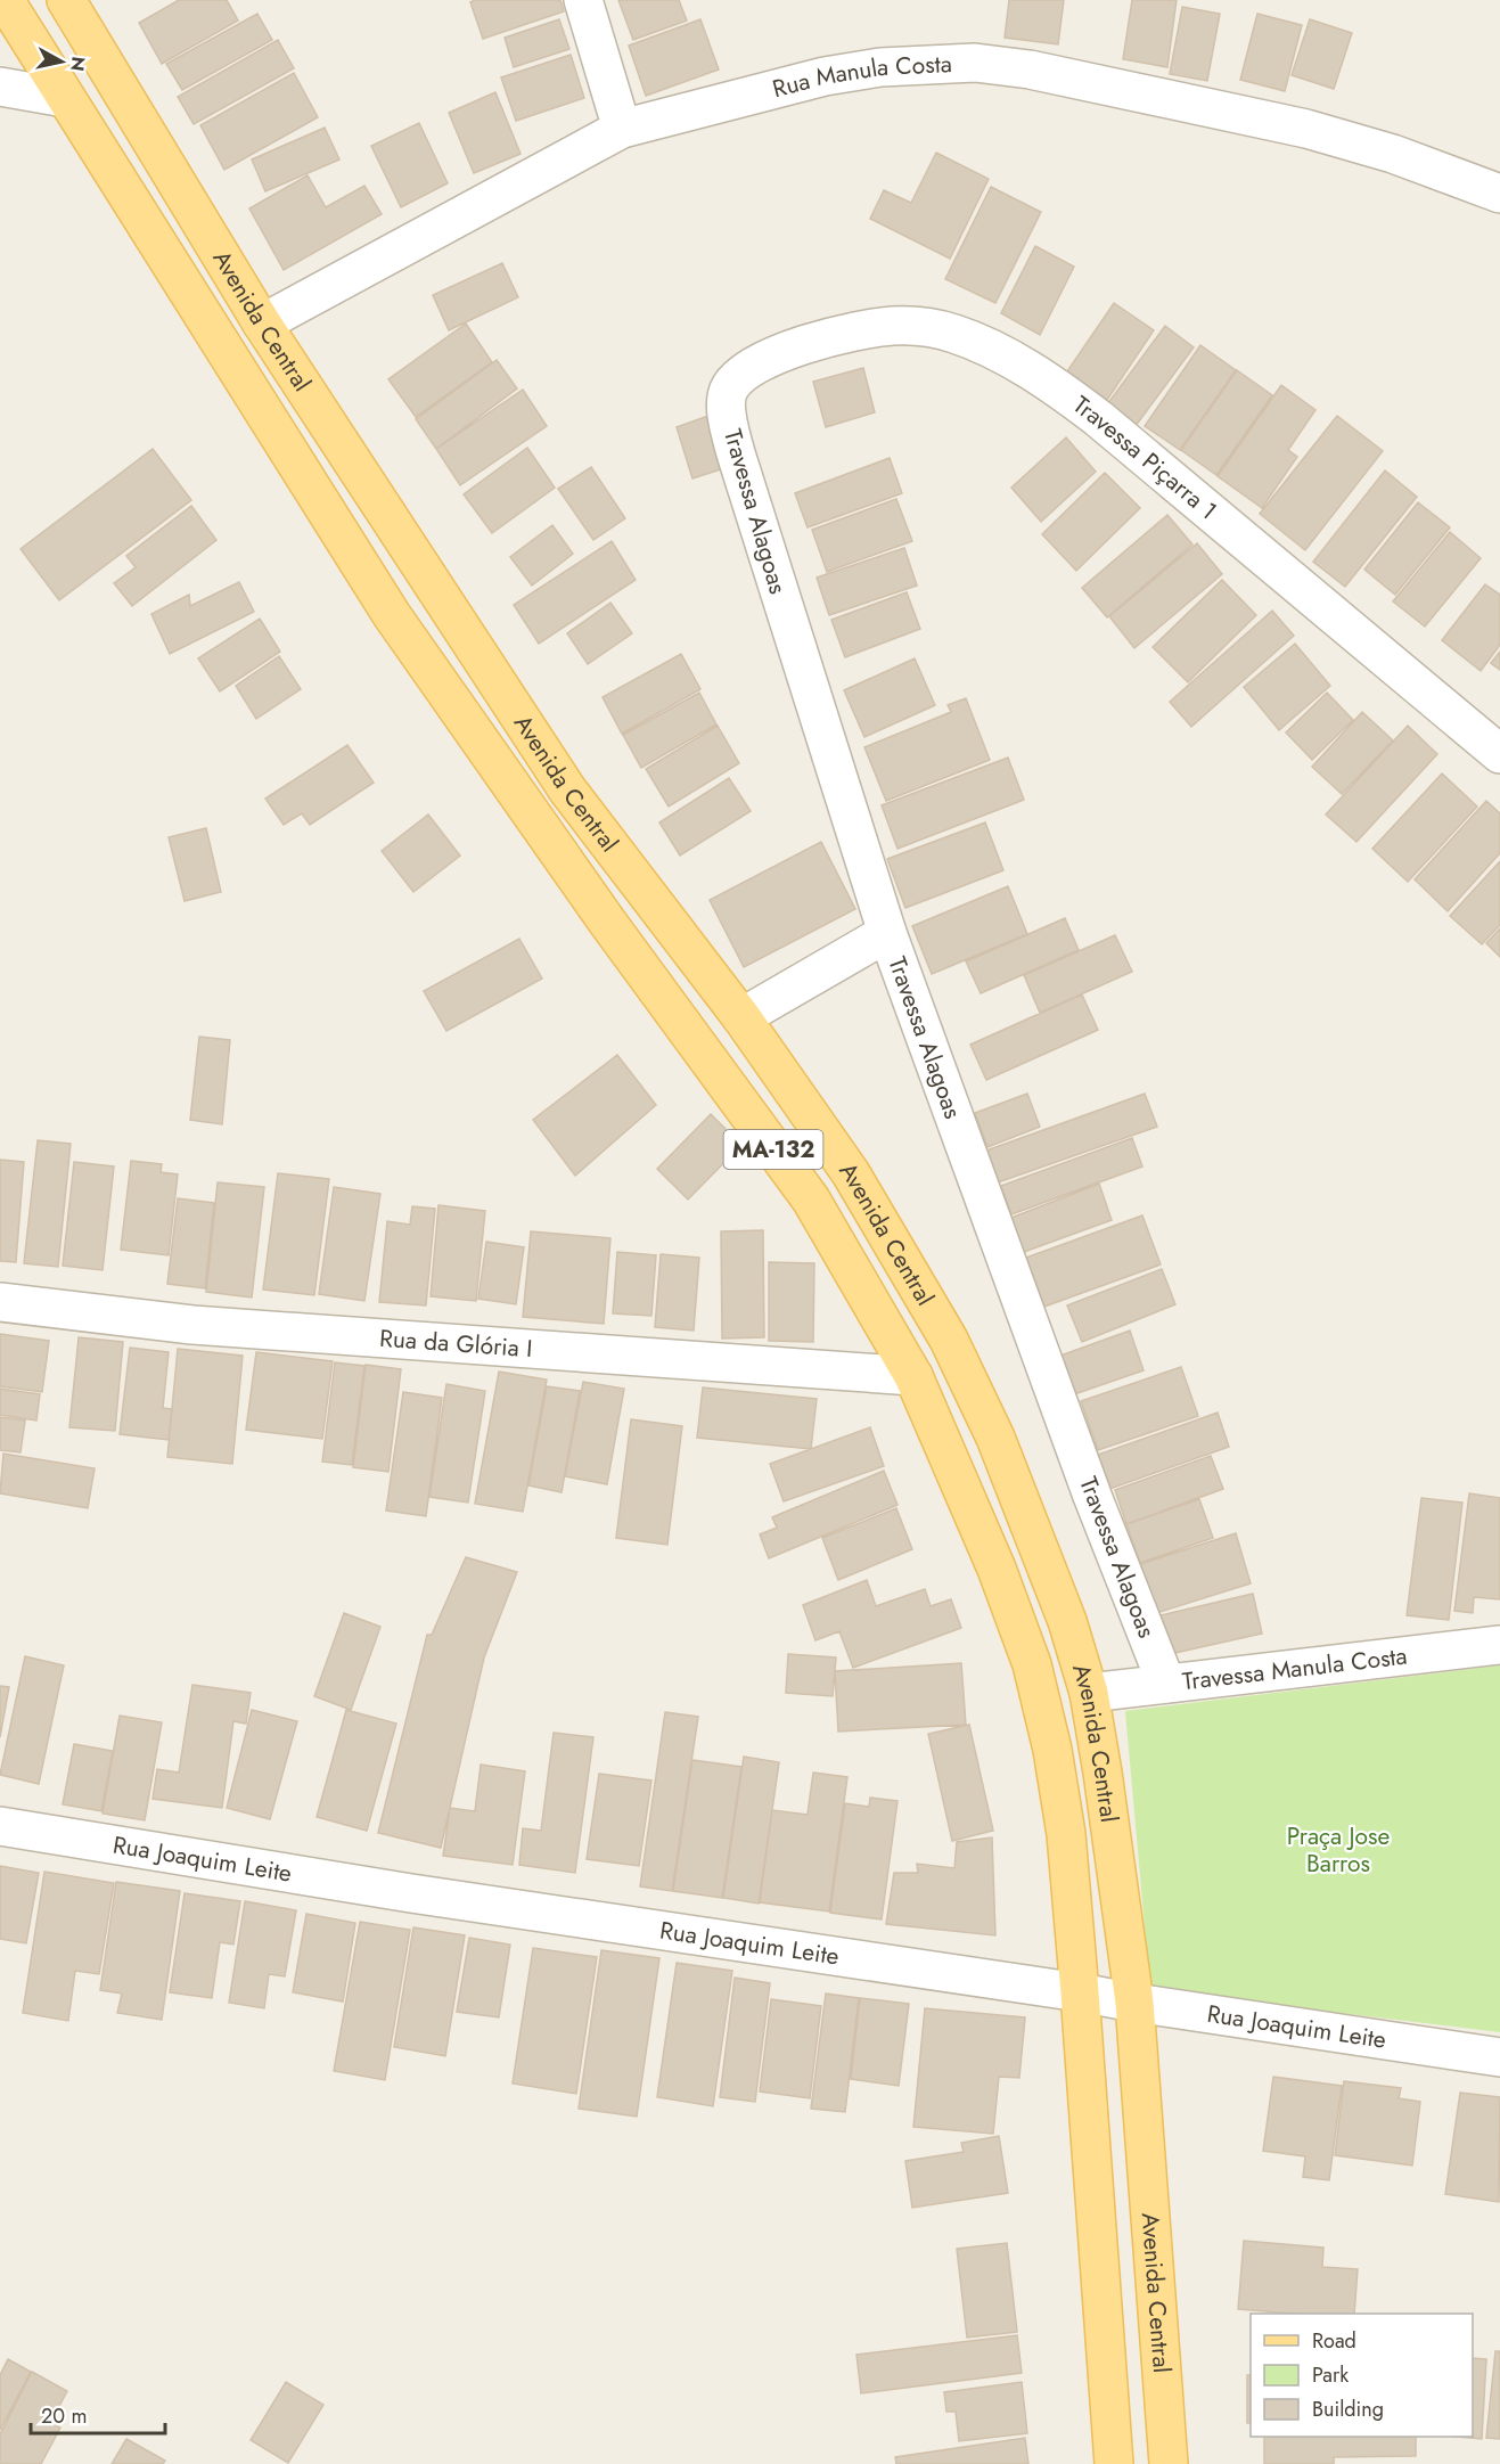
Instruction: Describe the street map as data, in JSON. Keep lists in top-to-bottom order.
{
  "streets": {
    "main road": ["Avenida Central", "MA-132"],
    "street": [
      "Rua Manula Costa",
      "Travessa Piçarra 1",
      "Travessa Alagoas",
      "Rua da Glória I",
      "Travessa Manula Costa",
      "Rua Joaquim Leite"
    ]
  },
  "crossings": [
    ["Rua Manula Costa", "Avenida Central"],
    ["Avenida Central", "Travessa Manula Costa"],
    ["Avenida Central", "Rua Joaquim Leite"],
    ["Travessa Piçarra 1", "Travessa Alagoas"],
    ["Travessa Alagoas", "Travessa Manula Costa"],
    ["MA-132", "Rua da Glória I"],
    ["MA-132", "Rua Joaquim Leite"]
  ],
  "parks": ["Praça Jose Barros"],
  "legend": ["Road", "Park", "Building"],
  "scale_bar": "20 m",
  "north": "right"
}
